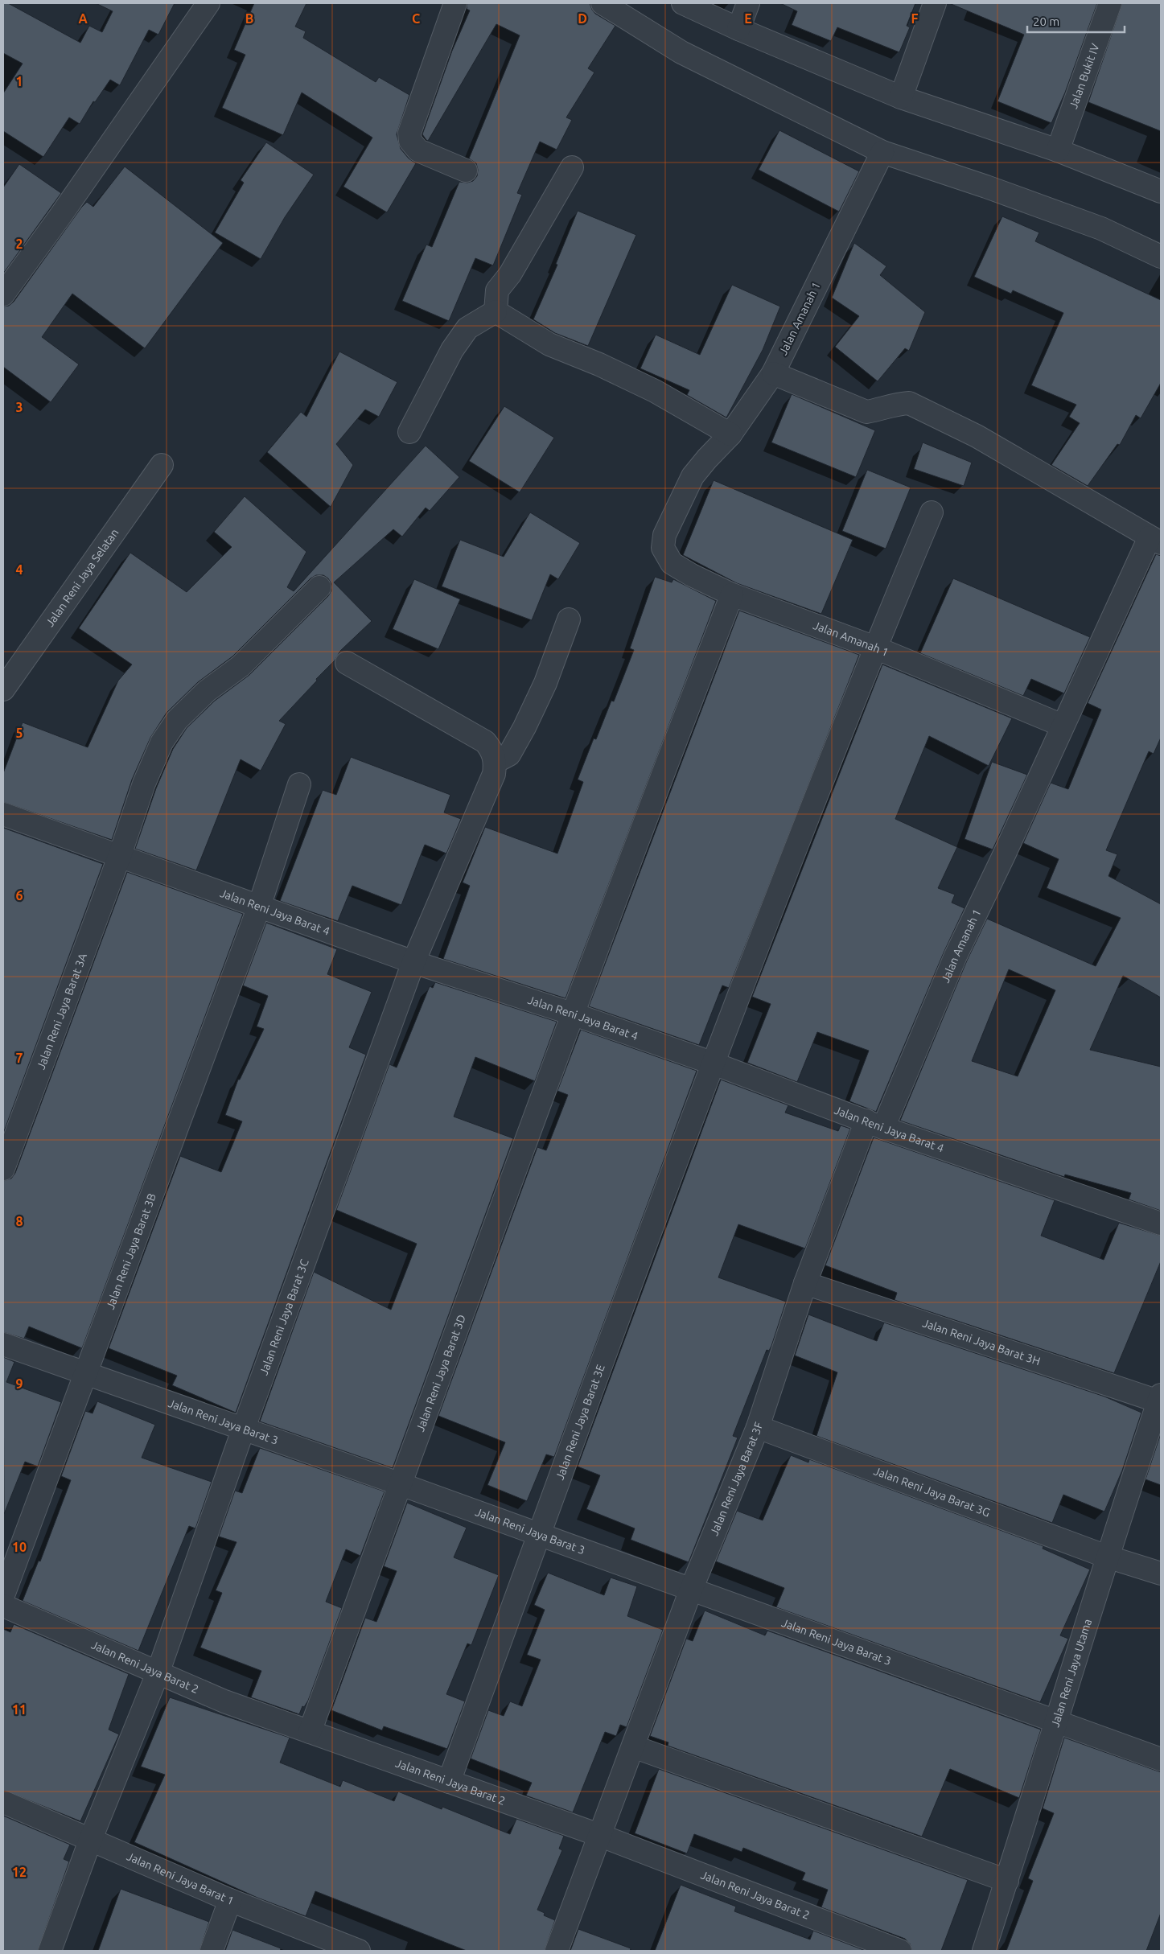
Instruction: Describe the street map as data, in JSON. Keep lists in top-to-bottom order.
{
  "streets": {
    "street": [
      "Jalan Bukit IV",
      "Jalan Amanah 1",
      "Jalan Reni Jaya Selatan",
      "Jalan Reni Jaya Barat 4",
      "Jalan Reni Jaya Barat 3A",
      "Jalan Reni Jaya Barat 3B",
      "Jalan Reni Jaya Barat 3C",
      "Jalan Reni Jaya Barat 3H",
      "Jalan Reni Jaya Barat 3D",
      "Jalan Reni Jaya Barat 3",
      "Jalan Reni Jaya Barat 3E",
      "Jalan Reni Jaya Barat 3F",
      "Jalan Reni Jaya Barat 3G",
      "Jalan Reni Jaya Barat 2",
      "Jalan Reni Jaya Utama",
      "Jalan Reni Jaya Barat 1"
    ]
  },
  "crossings": [
    ["Jalan Amanah 1", "Jalan Reni Jaya Barat 4"],
    ["Jalan Amanah 1", "Jalan Reni Jaya Barat 3D"],
    ["Jalan Amanah 1", "Jalan Reni Jaya Barat 3E"],
    ["Jalan Amanah 1", "Jalan Reni Jaya Barat 3F"],
    ["Jalan Reni Jaya Barat 4", "Jalan Reni Jaya Barat 3A"],
    ["Jalan Reni Jaya Barat 4", "Jalan Reni Jaya Barat 3B"],
    ["Jalan Reni Jaya Barat 4", "Jalan Reni Jaya Barat 3C"],
    ["Jalan Reni Jaya Barat 4", "Jalan Reni Jaya Barat 3D"],
    ["Jalan Reni Jaya Barat 4", "Jalan Reni Jaya Barat 3E"],
    ["Jalan Reni Jaya Barat 4", "Jalan Reni Jaya Barat 3F"],
    ["Jalan Reni Jaya Barat 3B", "Jalan Reni Jaya Barat 3"],
    ["Jalan Reni Jaya Barat 3C", "Jalan Reni Jaya Barat 3"],
    ["Jalan Reni Jaya Barat 3C", "Jalan Reni Jaya Barat 2"],
    ["Jalan Reni Jaya Barat 3C", "Jalan Reni Jaya Barat 1"],
    ["Jalan Reni Jaya Barat 3H", "Jalan Reni Jaya Barat 3F"],
    ["Jalan Reni Jaya Barat 3H", "Jalan Reni Jaya Utama"],
    ["Jalan Reni Jaya Barat 3D", "Jalan Reni Jaya Barat 3"],
    ["Jalan Reni Jaya Barat 3D", "Jalan Reni Jaya Barat 2"],
    ["Jalan Reni Jaya Barat 3", "Jalan Reni Jaya Barat 3E"],
    ["Jalan Reni Jaya Barat 3", "Jalan Reni Jaya Barat 3F"],
    ["Jalan Reni Jaya Barat 3", "Jalan Reni Jaya Utama"],
    ["Jalan Reni Jaya Barat 3E", "Jalan Reni Jaya Barat 2"],
    ["Jalan Reni Jaya Barat 3F", "Jalan Reni Jaya Barat 3G"],
    ["Jalan Reni Jaya Barat 3F", "Jalan Reni Jaya Barat 2"],
    ["Jalan Reni Jaya Barat 3G", "Jalan Reni Jaya Utama"]
  ],
  "scale_bar": "20 m",
  "grid": {
    "columns": [
      "A",
      "B",
      "C",
      "D",
      "E",
      "F"
    ],
    "rows": [
      "1",
      "2",
      "3",
      "4",
      "5",
      "6",
      "7",
      "8",
      "9",
      "10",
      "11",
      "12"
    ]
  }
}
